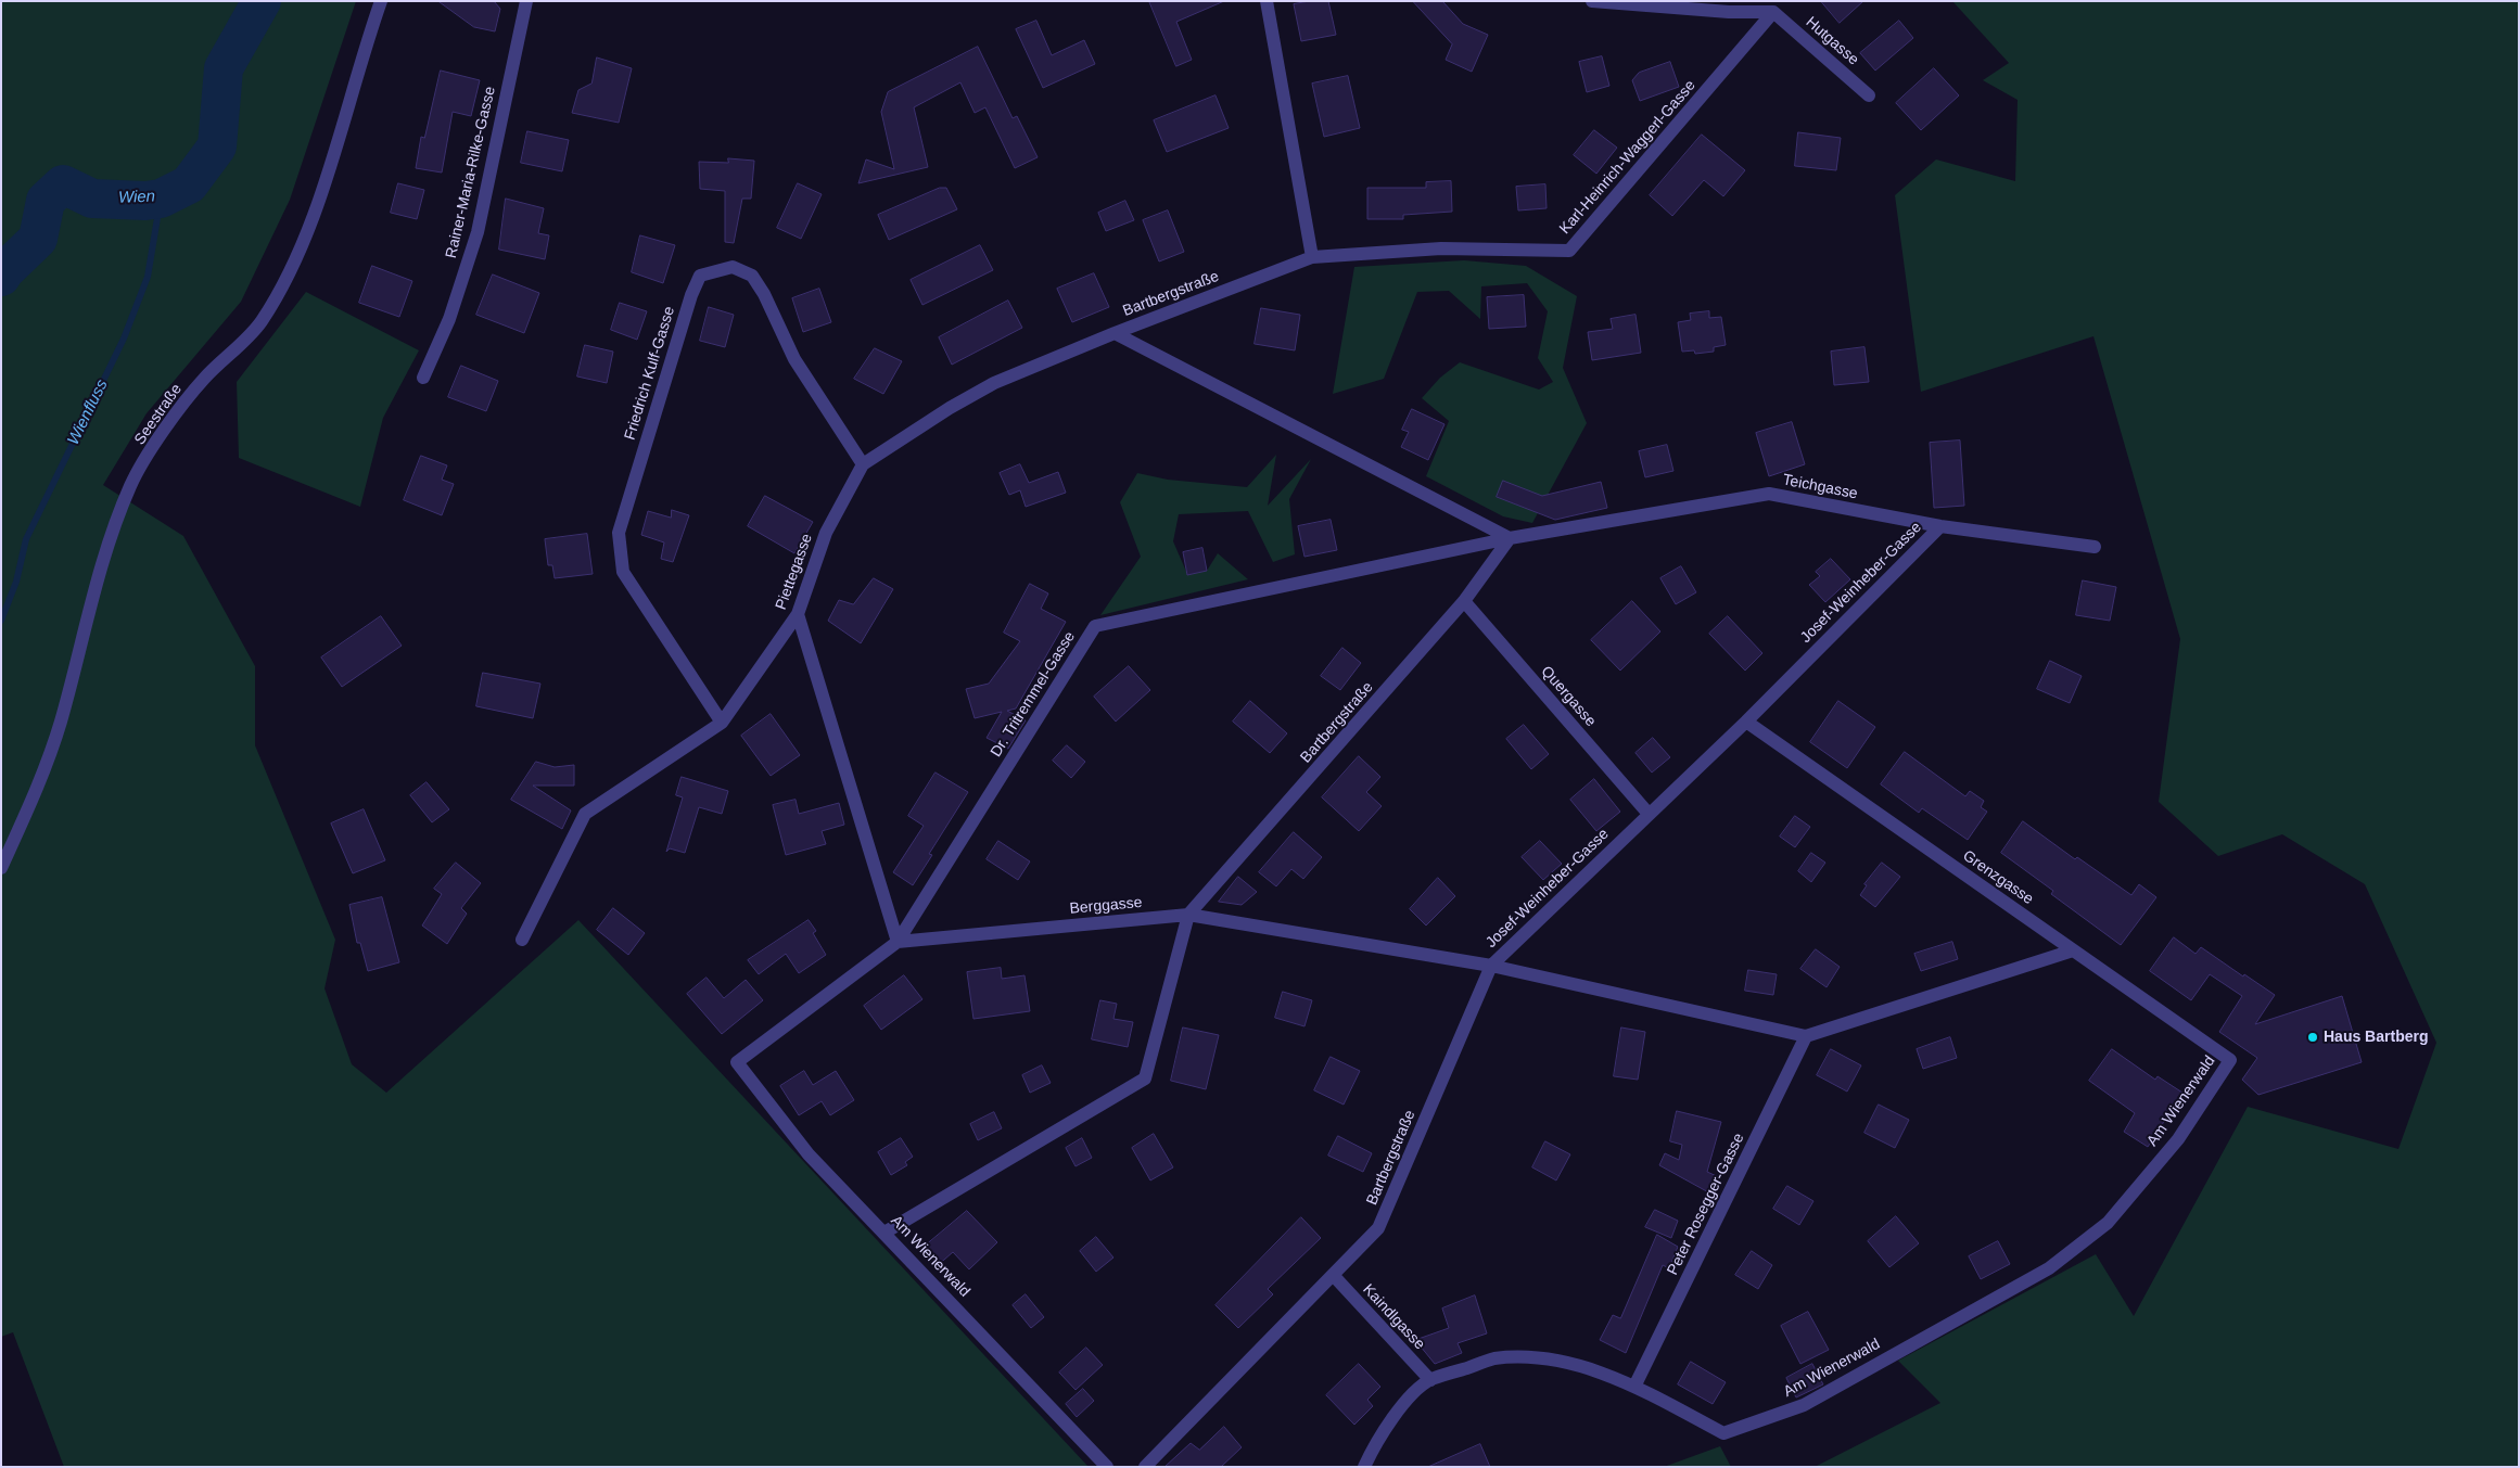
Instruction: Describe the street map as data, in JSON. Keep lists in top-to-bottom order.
{
  "streets": {
    "street": [
      "Hutgasse",
      "Karl-Heinrich-Waggerl-Gasse",
      "Rainer-Maria-Rilke-Gasse",
      "Bartbergstraße",
      "Friedrich Kulf-Gasse",
      "Seestraße",
      "Teichgasse",
      "Piettegasse",
      "Josef-Weinheber-Gasse",
      "Dr. Tritremmel-Gasse",
      "Quergasse",
      "Grenzgasse",
      "Berggasse",
      "Am Wienerwald",
      "Peter Rosegger-Gasse",
      "Kaindlgasse"
    ]
  },
  "crossings": [
    ["Hutgasse", "Karl-Heinrich-Waggerl-Gasse"],
    ["Karl-Heinrich-Waggerl-Gasse", "Bartbergstraße"],
    ["Bartbergstraße", "Teichgasse"],
    ["Bartbergstraße", "Piettegasse"],
    ["Bartbergstraße", "Josef-Weinheber-Gasse"],
    ["Bartbergstraße", "Dr. Tritremmel-Gasse"],
    ["Bartbergstraße", "Quergasse"],
    ["Bartbergstraße", "Berggasse"],
    ["Bartbergstraße", "Kaindlgasse"],
    ["Friedrich Kulf-Gasse", "Piettegasse"],
    ["Teichgasse", "Josef-Weinheber-Gasse"],
    ["Teichgasse", "Dr. Tritremmel-Gasse"],
    ["Josef-Weinheber-Gasse", "Quergasse"],
    ["Josef-Weinheber-Gasse", "Grenzgasse"],
    ["Josef-Weinheber-Gasse", "Peter Rosegger-Gasse"],
    ["Dr. Tritremmel-Gasse", "Berggasse"],
    ["Dr. Tritremmel-Gasse", "Am Wienerwald"],
    ["Grenzgasse", "Am Wienerwald"],
    ["Am Wienerwald", "Peter Rosegger-Gasse"],
    ["Am Wienerwald", "Kaindlgasse"]
  ],
  "water": ["Wien", "Wienfluss"],
  "places": ["Haus Bartberg"]
}
